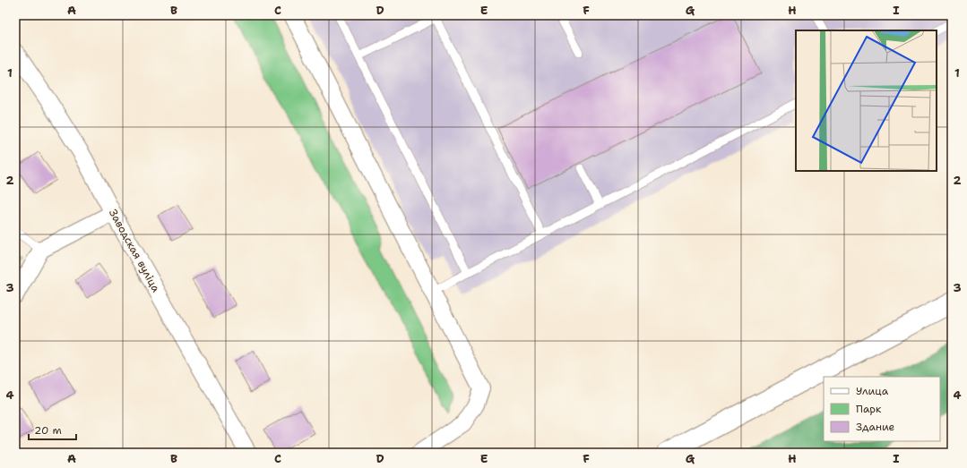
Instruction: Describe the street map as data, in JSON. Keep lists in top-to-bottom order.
{
  "streets": {
    "street": ["Заводская вуліца"]
  },
  "legend": ["Улица", "Парк", "Здание"],
  "scale_bar": "20 m",
  "grid": {
    "columns": [
      "A",
      "B",
      "C",
      "D",
      "E",
      "F",
      "G",
      "H",
      "I"
    ],
    "rows": [
      "1",
      "2",
      "3",
      "4"
    ]
  }
}
